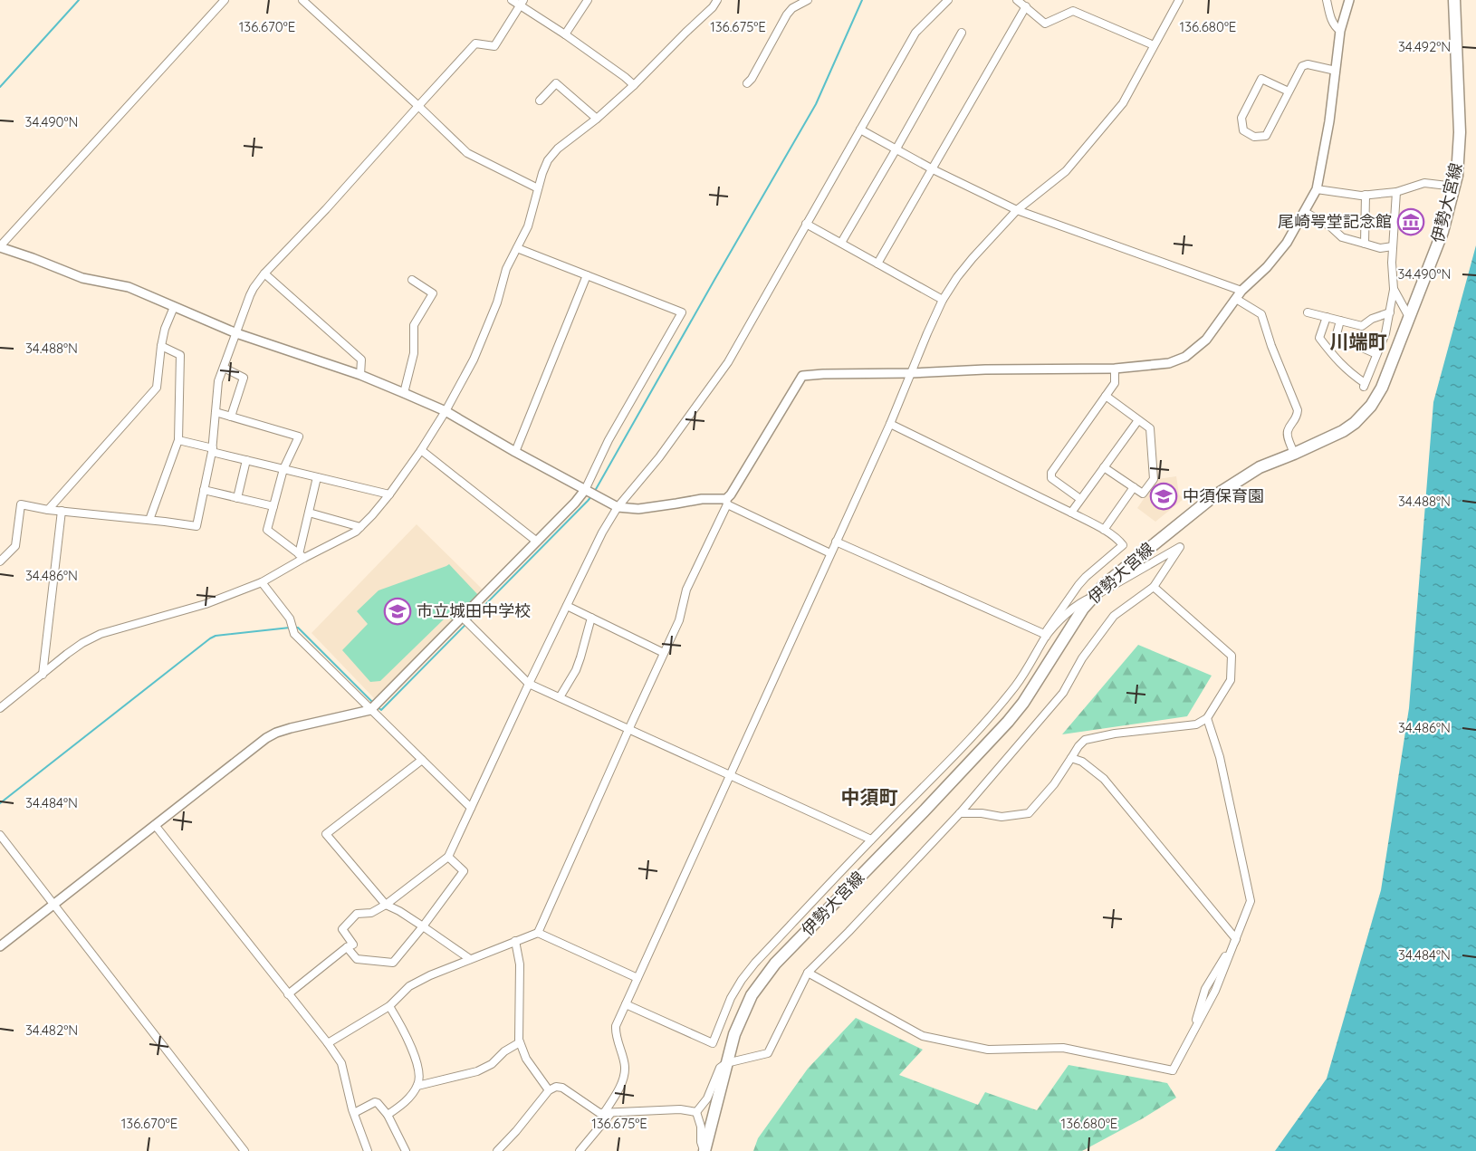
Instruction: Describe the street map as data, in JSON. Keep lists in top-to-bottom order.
{
  "streets": {
    "main road": ["伊勢大宮線"]
  },
  "districts": ["川端町", "中須町"],
  "places": {
    "museum": ["尾崎咢堂記念館"],
    "school or university": ["中須保育園", "市立城田中学校"]
  },
  "coordinates": [
    "136.670°E",
    "136.675°E",
    "136.680°E",
    "34.492°N",
    "34.490°N",
    "34.488°N",
    "34.486°N",
    "34.484°N",
    "34.482°N"
  ]
}
